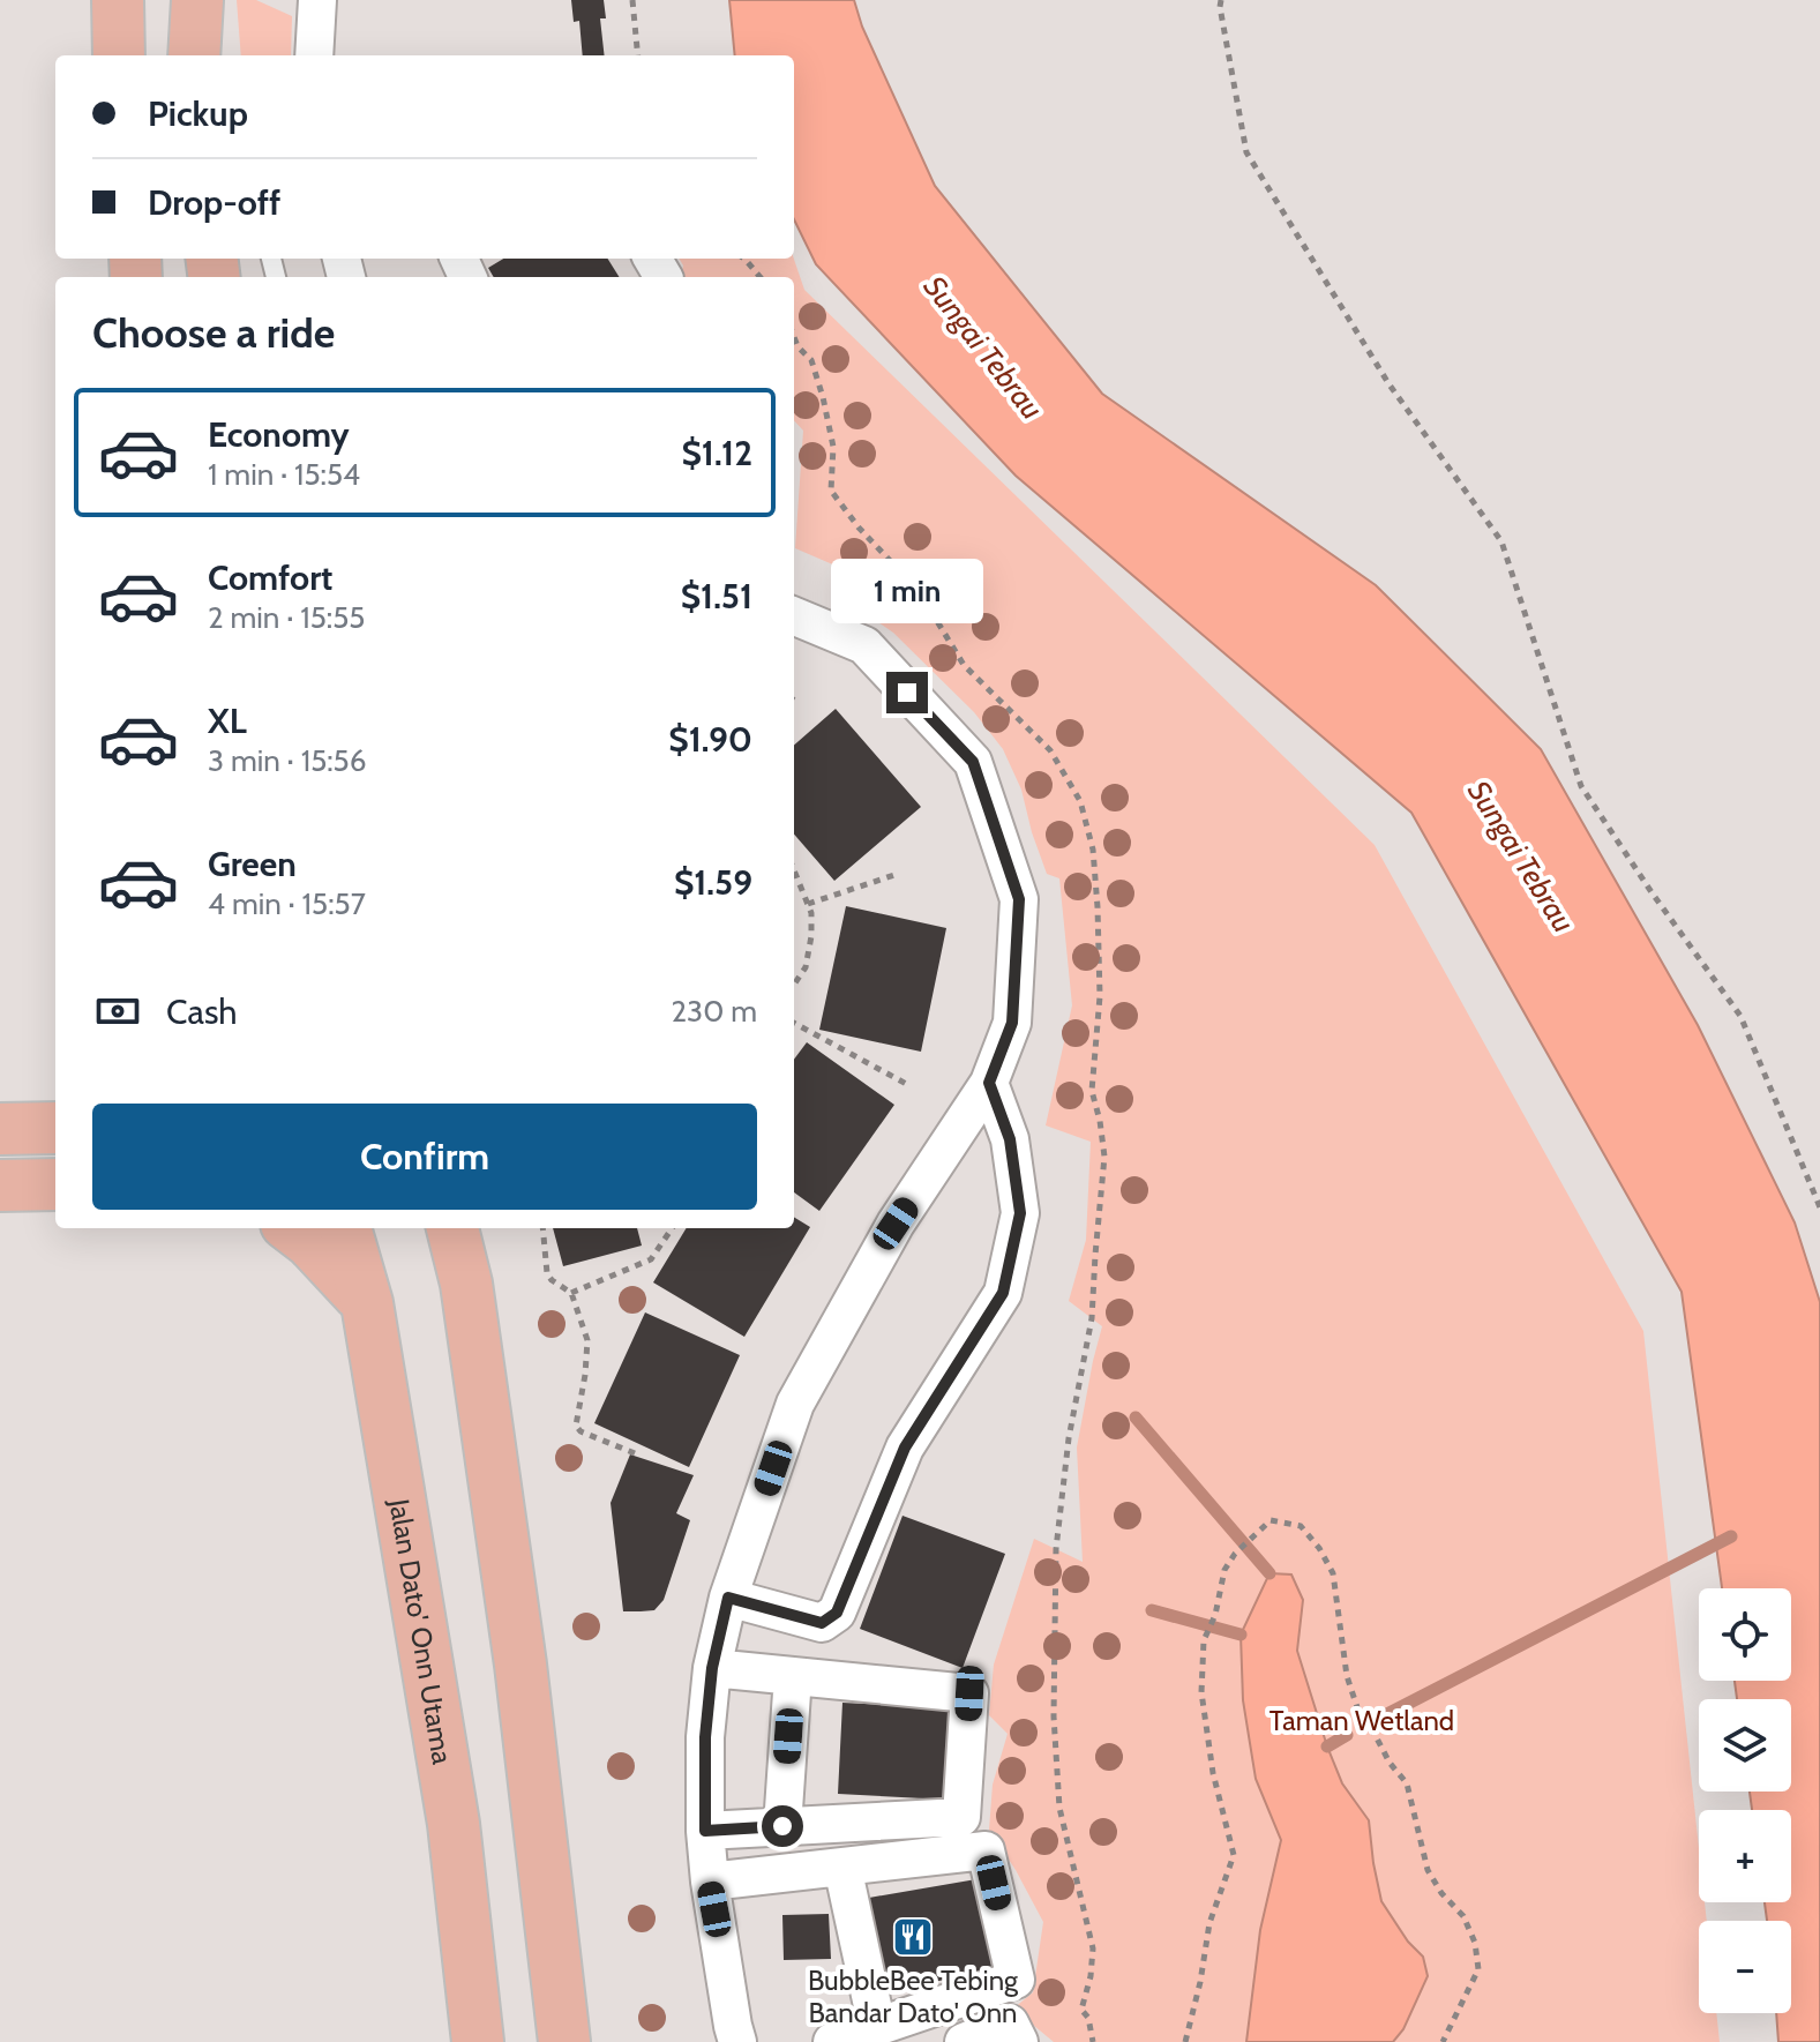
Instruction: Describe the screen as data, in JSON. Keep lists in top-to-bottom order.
{
  "streets": {
    "main road": ["Jalan Dato' Onn Utama"]
  },
  "water": ["Sungai Tebrau"],
  "parks": ["Taman Wetland"],
  "places": {
    "restaurant": ["BubbleBee Tebing Bandar Dato' Onn"]
  },
  "page": {
    "banner": ["Pickup", "Drop-off"],
    "heading": "Choose a ride",
    "list": [
      {
        "name": "Economy",
        "note": "1 min · 15:54",
        "value": "$1.12"
      },
      {
        "name": "Comfort",
        "note": "2 min · 15:55",
        "value": "$1.51"
      },
      {
        "name": "XL",
        "note": "3 min · 15:56",
        "value": "$1.90"
      },
      {
        "name": "Green",
        "note": "4 min · 15:57",
        "value": "$1.59"
      }
    ],
    "bubble": "1 min",
    "pay": ["Cash", "230 m"],
    "buttons": "Confirm",
    "map_buttons": ["+", "−"]
  }
}
